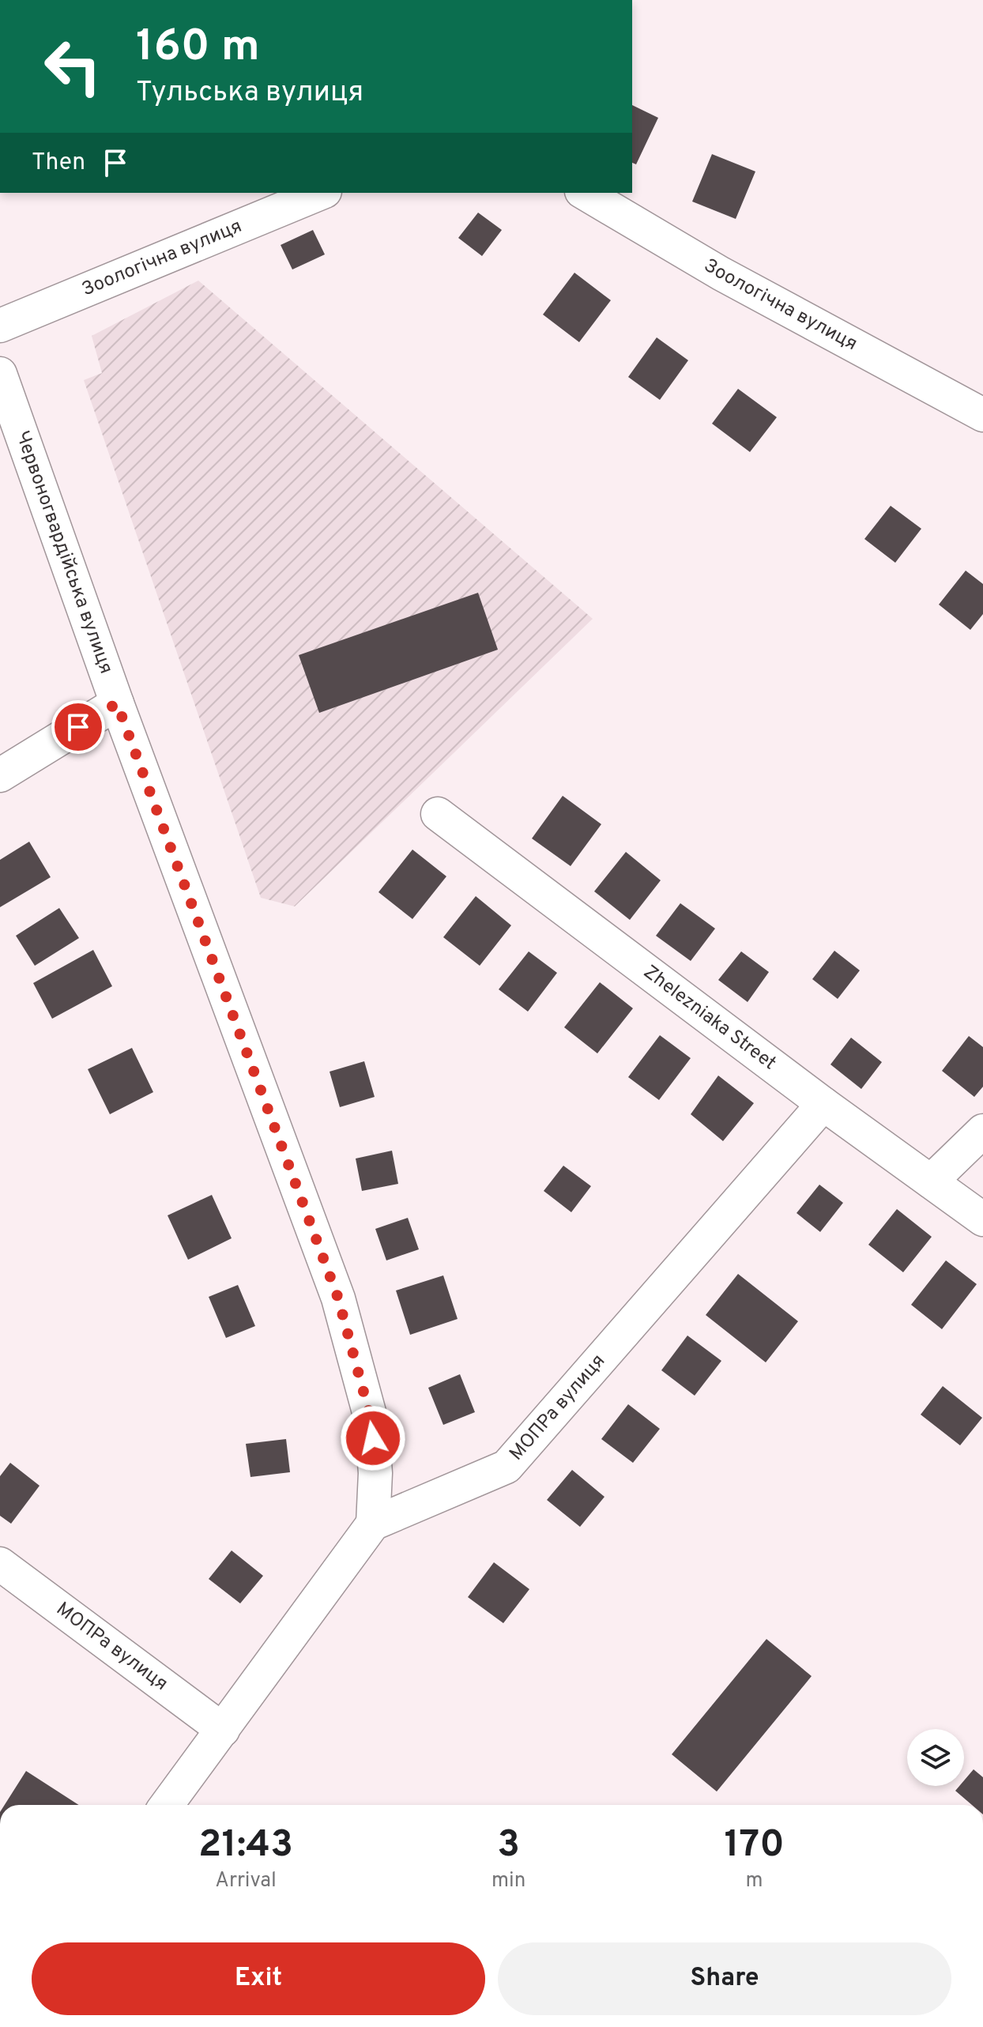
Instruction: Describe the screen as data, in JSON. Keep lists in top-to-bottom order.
{
  "streets": {
    "street": [
      "Зоологічна вулиця",
      "Червоногвардійська вулиця",
      "Zhelezniaka Street",
      "МОПРа вулиця"
    ]
  },
  "crossings": [
    ["Червоногвардійська вулиця", "МОПРа вулиця"],
    ["Zhelezniaka Street", "МОПРа вулиця"]
  ],
  "page": {
    "turn": ["160 m", "Тульська вулиця"],
    "then": "Then",
    "eta": [
      "21:43",
      "Arrival",
      "3",
      "min",
      "170",
      "m"
    ],
    "buttons": ["Exit", "Share"]
  }
}
